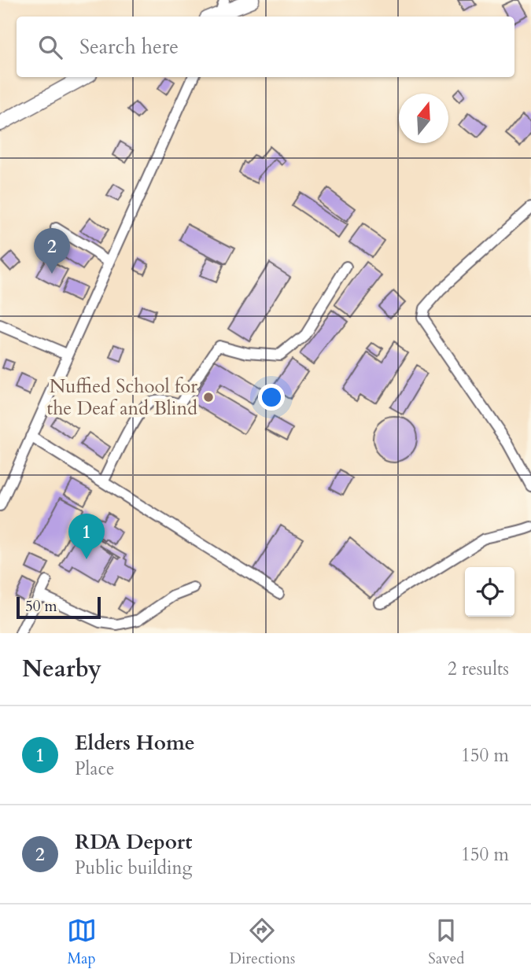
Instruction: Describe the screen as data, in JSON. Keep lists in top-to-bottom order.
{
  "places": ["Nuffied School for the Deaf and Blind"],
  "scale_bar": "50 m",
  "north": "top",
  "page": {
    "search": "Search here",
    "pins": ["2", "1"],
    "scale": "50 m",
    "heading": ["Nearby", "2 results"],
    "list": [
      {
        "mark": "1",
        "name": "Elders Home",
        "note": "Place",
        "value": "150 m"
      },
      {
        "mark": "2",
        "name": "RDA Deport",
        "note": "Public building",
        "value": "150 m"
      }
    ],
    "nav": ["Map", "Directions", "Saved"]
  }
}
